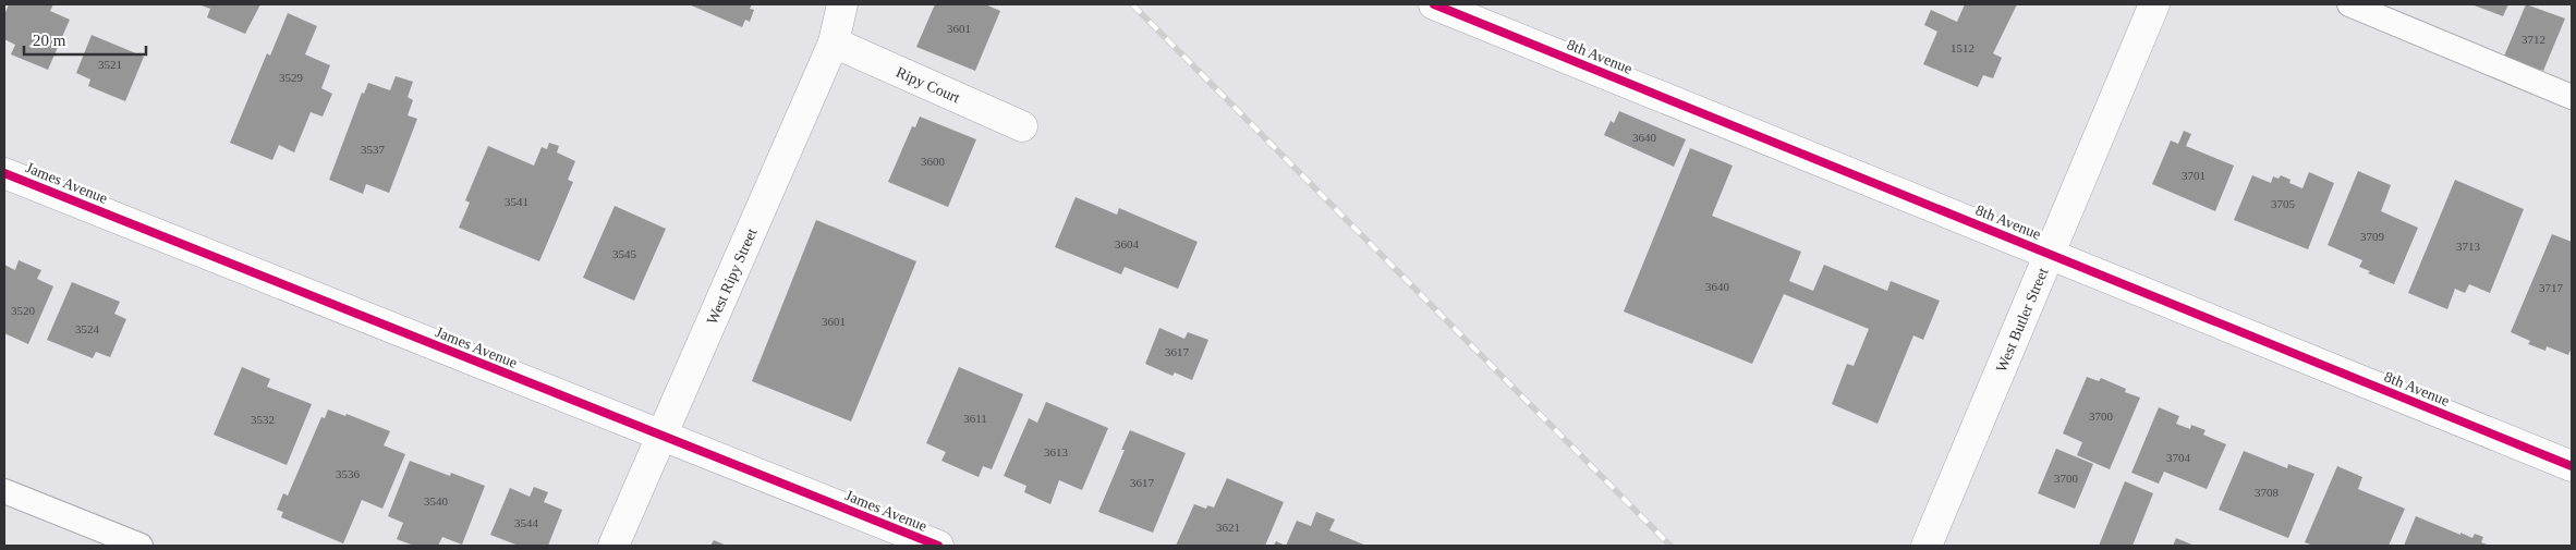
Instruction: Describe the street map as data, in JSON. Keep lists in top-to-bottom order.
{
  "streets": {
    "street": [
      "8th Avenue",
      "Ripy Court",
      "James Avenue",
      "West Ripy Street",
      "West Butler Street"
    ]
  },
  "crossings": [
    ["8th Avenue", "West Butler Street"],
    ["Ripy Court", "West Ripy Street"],
    ["James Avenue", "West Ripy Street"]
  ],
  "house_numbers": [
    "3601",
    "3712",
    "1512",
    "3521",
    "3529",
    "3640",
    "3537",
    "3600",
    "3701",
    "3541",
    "3705",
    "3709",
    "3604",
    "3713",
    "3545",
    "3640",
    "3717",
    "3520",
    "3601",
    "3524",
    "3617",
    "3700",
    "3611",
    "3532",
    "3613",
    "3704",
    "3536",
    "3700",
    "3617",
    "3708",
    "3540",
    "3544",
    "3621"
  ],
  "scale_bar": "20 m"
}
